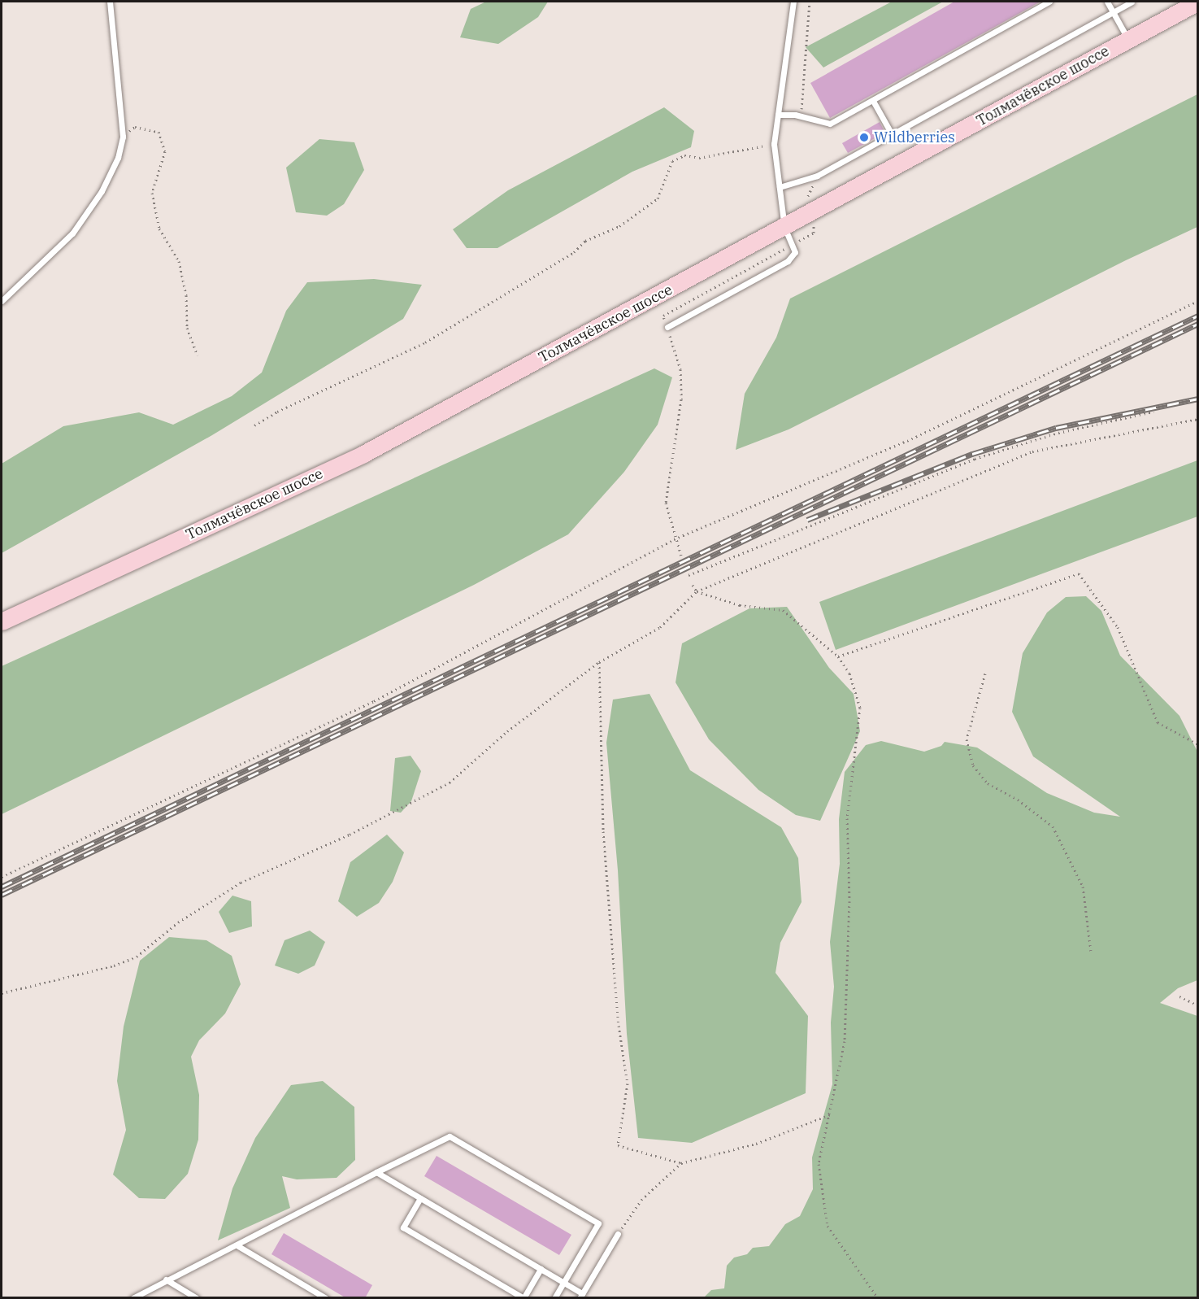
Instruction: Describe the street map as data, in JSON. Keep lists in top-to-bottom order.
{
  "streets": {
    "main road": ["Толмачёвское шоссе"]
  },
  "places": ["Wildberries"]
}
